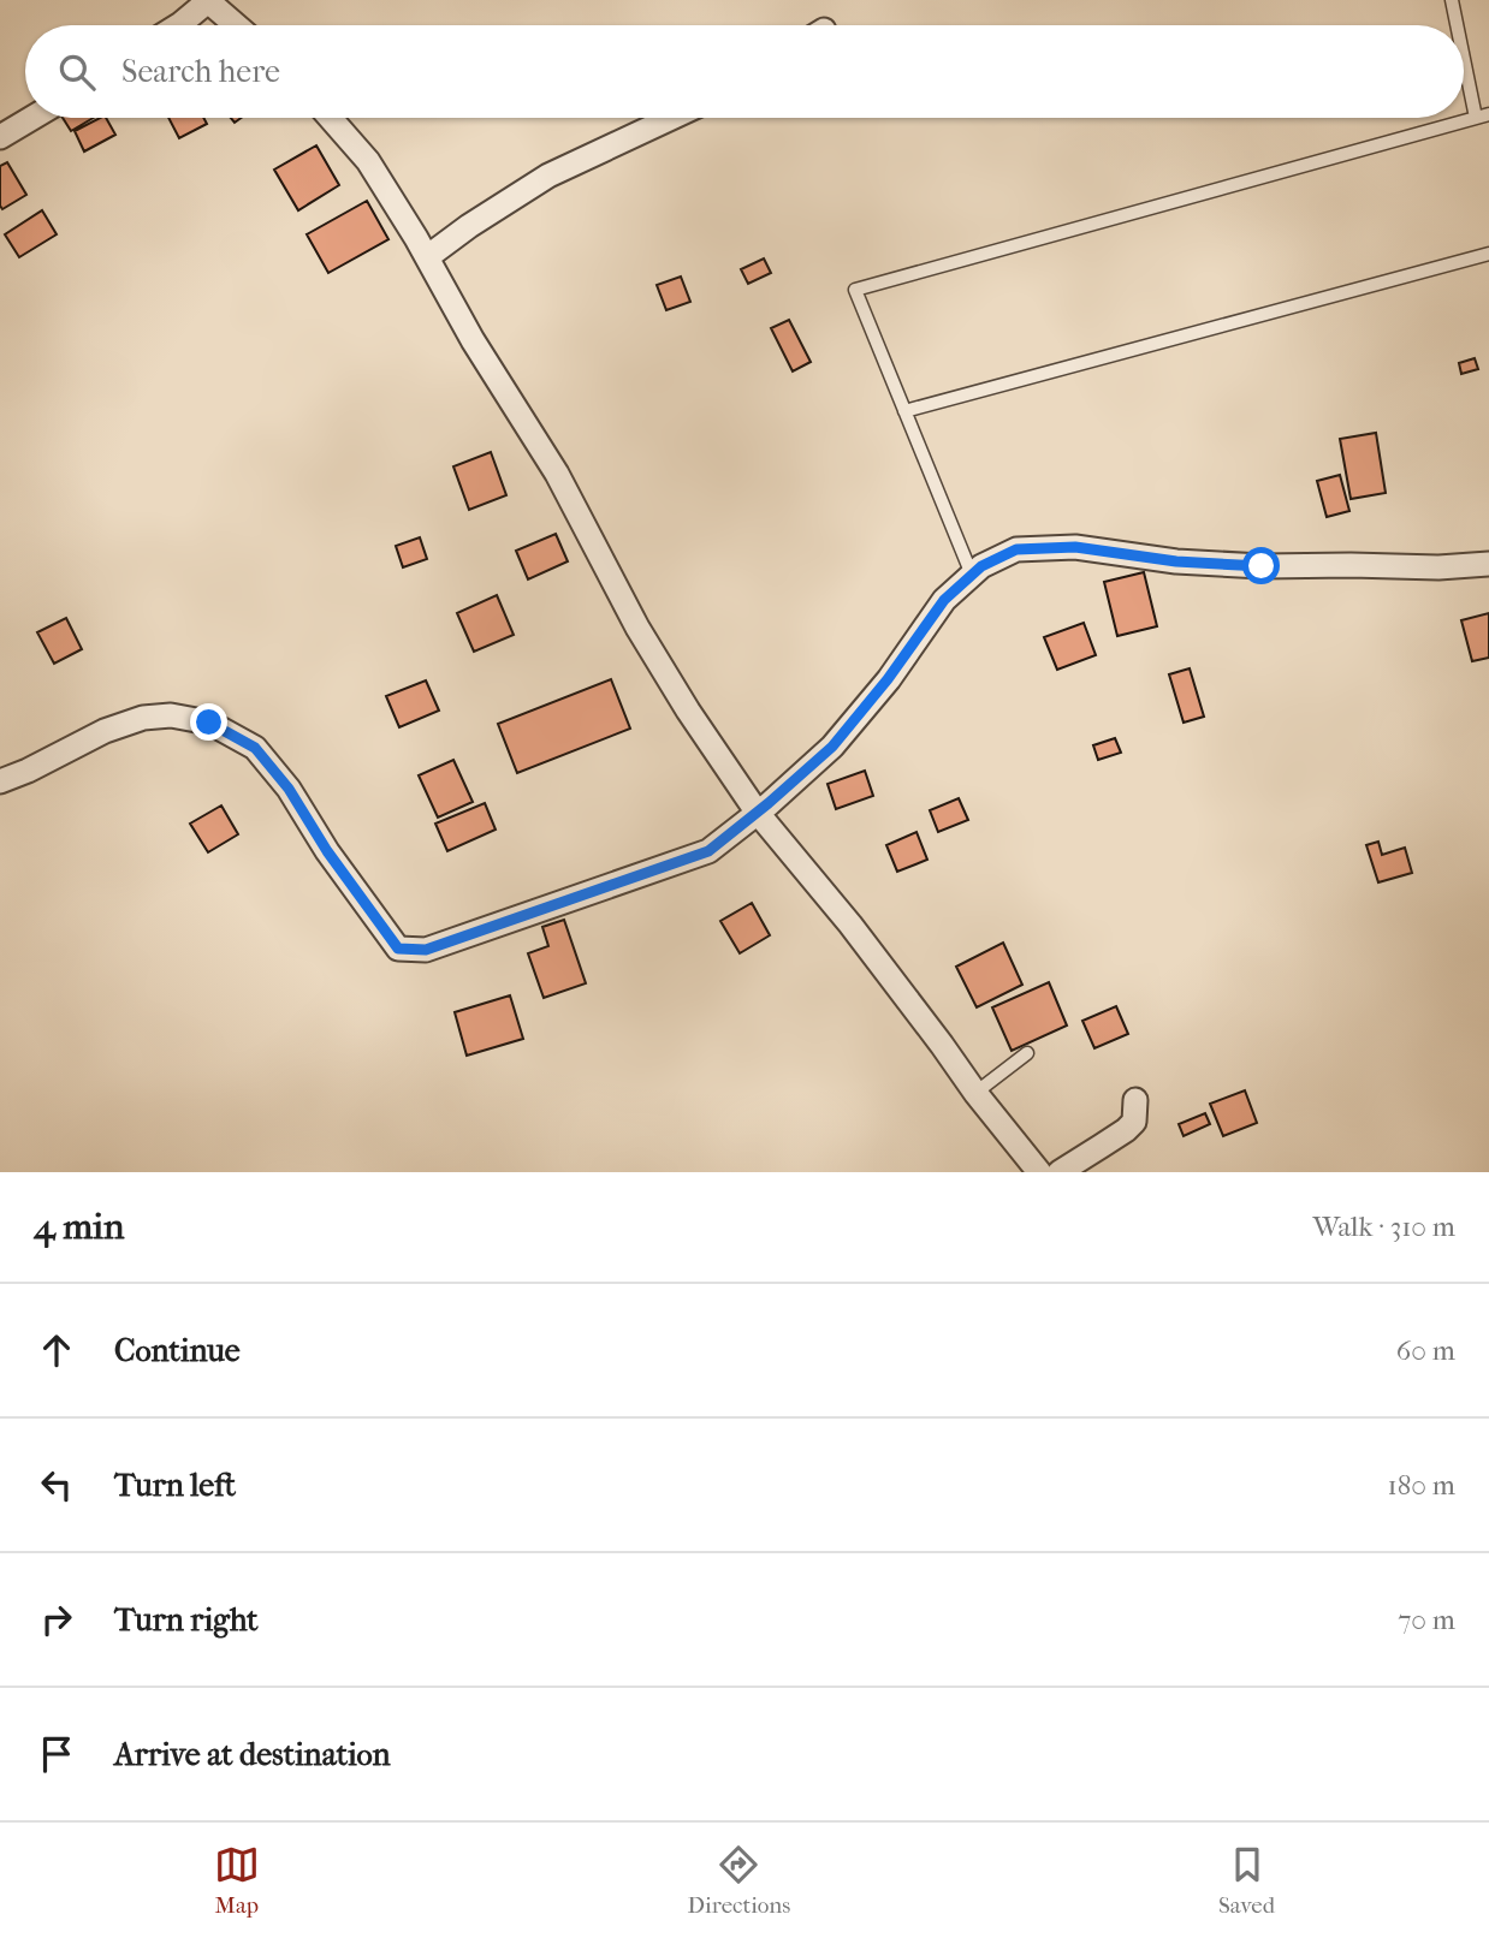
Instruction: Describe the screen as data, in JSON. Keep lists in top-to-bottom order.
{
  "page": {
    "search": "Search here",
    "heading": ["4 min", "Walk · 310 m"],
    "list": [
      ["Continue", "60 m"],
      ["Turn left", "180 m"],
      ["Turn right", "70 m"],
      "Arrive at destination"
    ],
    "nav": ["Map", "Directions", "Saved"]
  }
}
